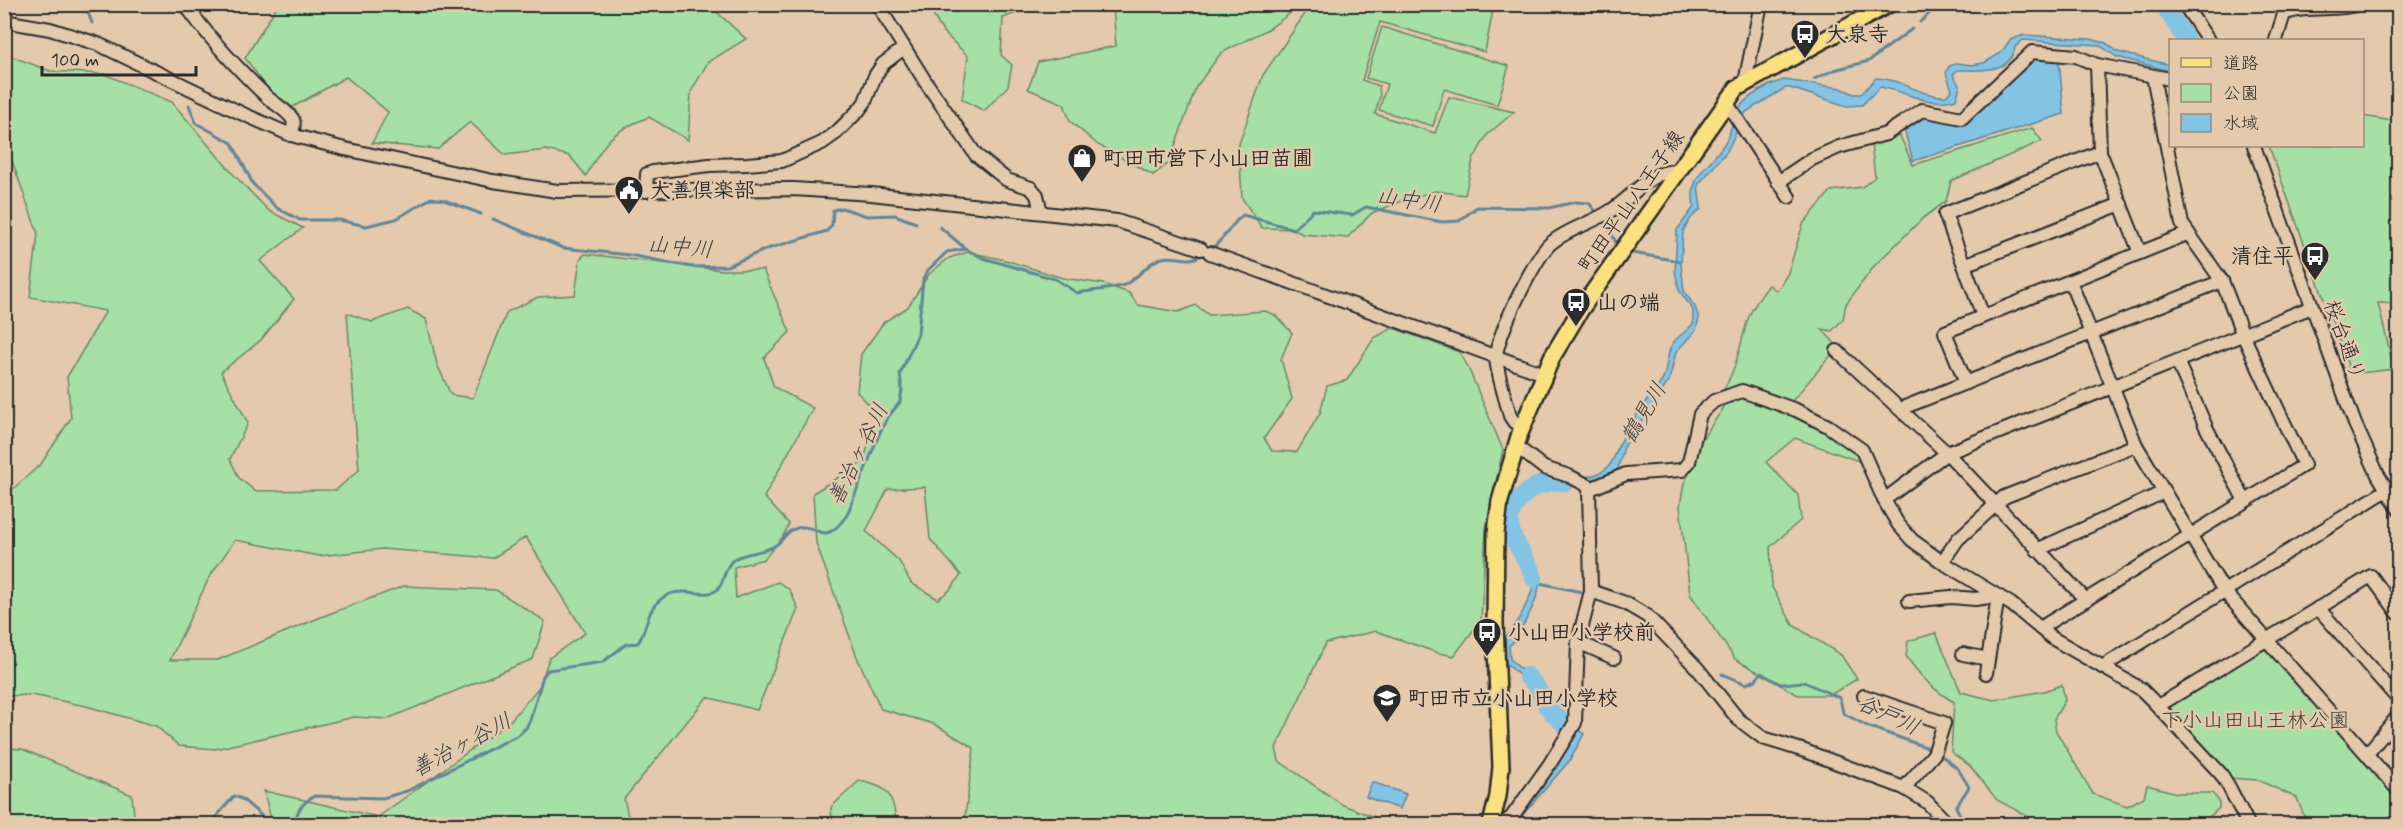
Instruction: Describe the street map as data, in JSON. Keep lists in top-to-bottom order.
{
  "streets": {
    "main road": ["町田平山八王子線"],
    "street": ["桜台通り"]
  },
  "water": [
    "山中川",
    "鶴見川",
    "善治ヶ谷川",
    "谷戸川"
  ],
  "parks": ["下小山田山王林公園"],
  "places": {
    "bus stop": [
      "大泉寺",
      "清住平",
      "山の端",
      "小山田小学校前"
    ],
    "shop": ["町田市営下小山田苗圃"],
    "public building": ["大善倶楽部"],
    "school or university": ["町田市立小山田小学校"]
  },
  "legend": ["道路", "公園", "水域"],
  "scale_bar": "100 m"
}
